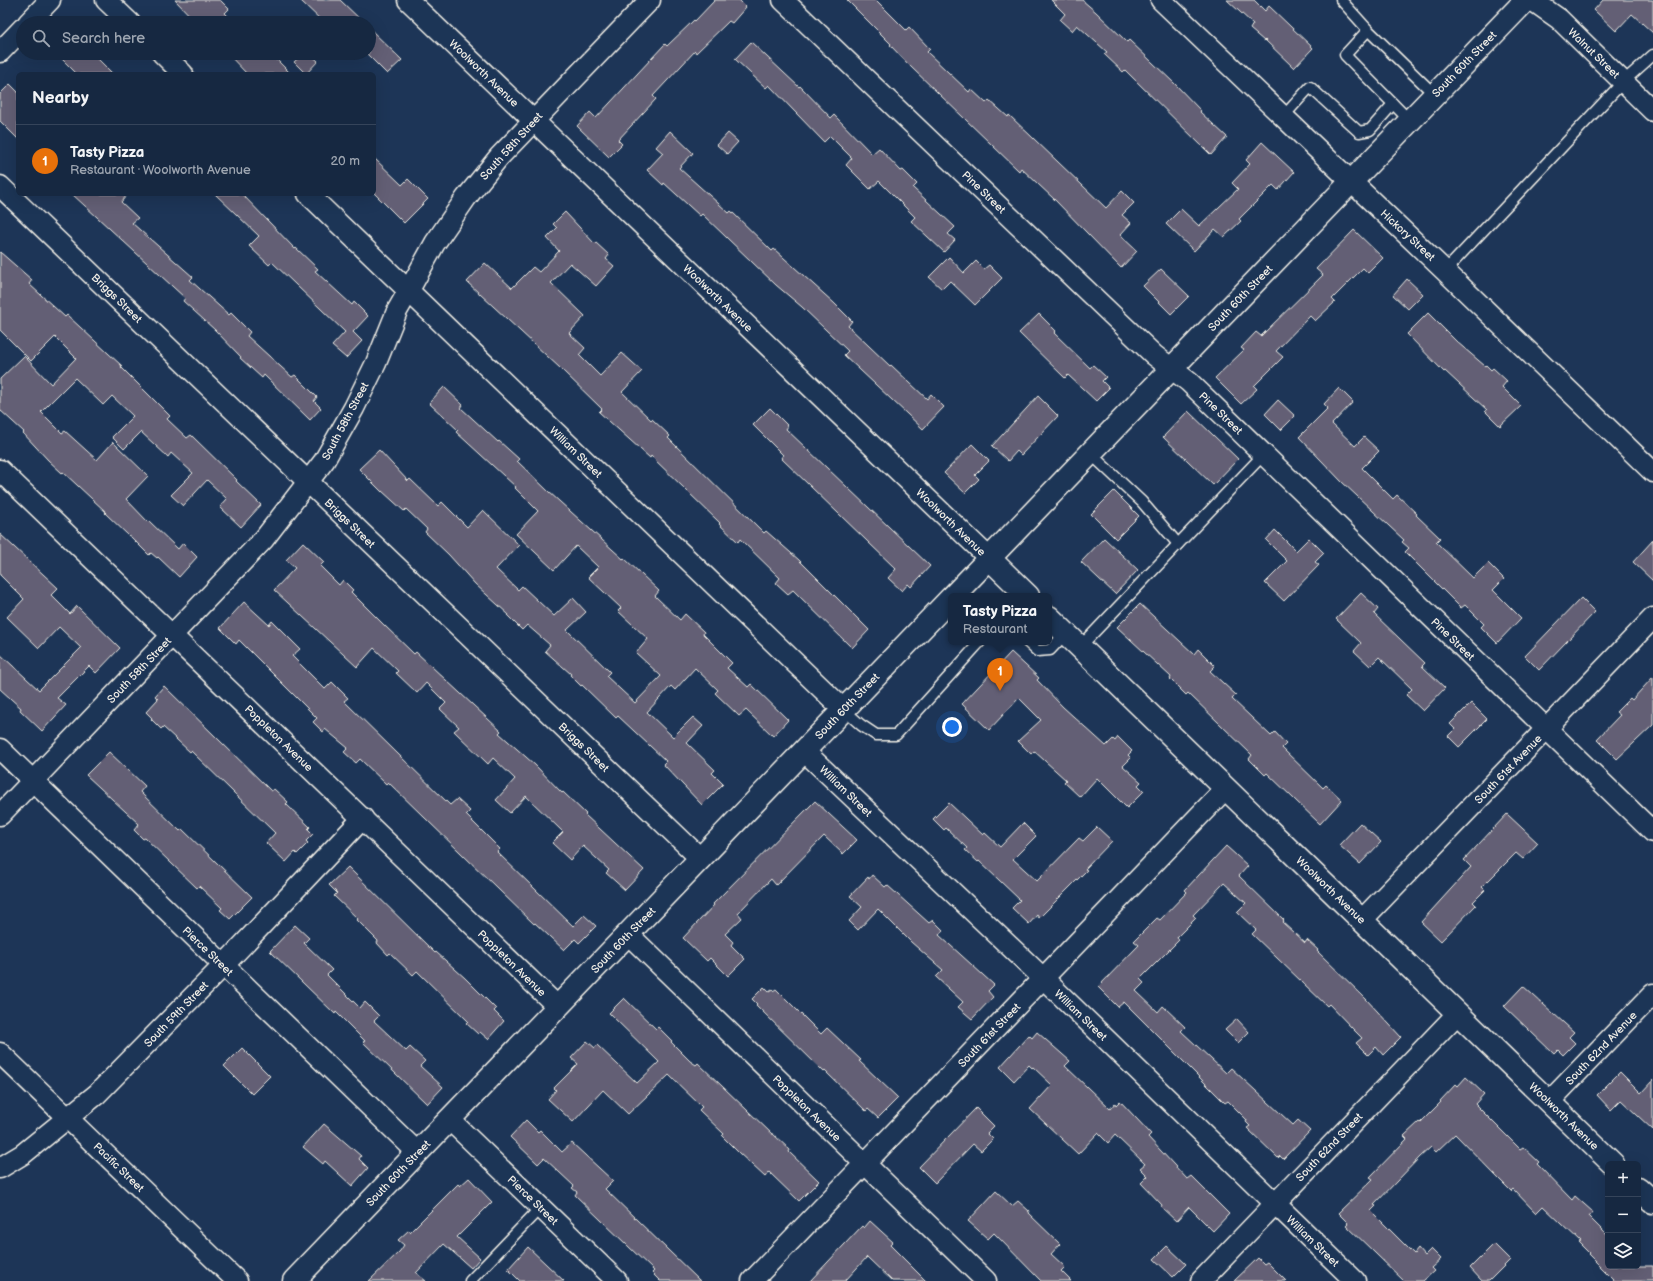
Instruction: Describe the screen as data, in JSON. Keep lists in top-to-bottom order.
{
  "streets": {
    "main road": ["South 60th Street", "Woolworth Avenue"],
    "street": [
      "Walnut Street",
      "South 58th Street",
      "Pine Street",
      "Hickory Street",
      "Briggs Street",
      "William Street",
      "Poppleton Avenue",
      "South 61st Avenue",
      "Pierce Street",
      "South 59th Street",
      "South 61st Street",
      "South 62nd Avenue",
      "South 62nd Street",
      "Pacific Street"
    ]
  },
  "crossings": [
    ["South 60th Street", "Woolworth Avenue"],
    ["South 60th Street", "Pine Street"],
    ["South 60th Street", "Hickory Street"],
    ["South 60th Street", "Briggs Street"],
    ["South 60th Street", "William Street"],
    ["South 60th Street", "Poppleton Avenue"],
    ["South 60th Street", "Pierce Street"],
    ["Woolworth Avenue", "South 58th Street"],
    ["Woolworth Avenue", "South 61st Avenue"],
    ["Woolworth Avenue", "South 61st Street"],
    ["Woolworth Avenue", "South 62nd Avenue"],
    ["Woolworth Avenue", "South 62nd Street"],
    ["South 58th Street", "Briggs Street"],
    ["South 58th Street", "William Street"],
    ["South 58th Street", "Poppleton Avenue"],
    ["South 58th Street", "Pierce Street"],
    ["Pine Street", "South 61st Avenue"],
    ["William Street", "South 61st Street"],
    ["William Street", "South 62nd Street"],
    ["Poppleton Avenue", "South 59th Street"],
    ["Poppleton Avenue", "South 61st Street"],
    ["Pierce Street", "South 59th Street"],
    ["South 59th Street", "Pacific Street"]
  ],
  "page": {
    "search": "Search here",
    "heading": "Nearby",
    "list": [
      {
        "mark": "1",
        "name": "Tasty Pizza",
        "note": "Restaurant · Woolworth Avenue",
        "value": "20 m"
      }
    ],
    "popup": ["Tasty Pizza", "Restaurant"],
    "pins": "1",
    "map_buttons": ["+", "−"]
  }
}
